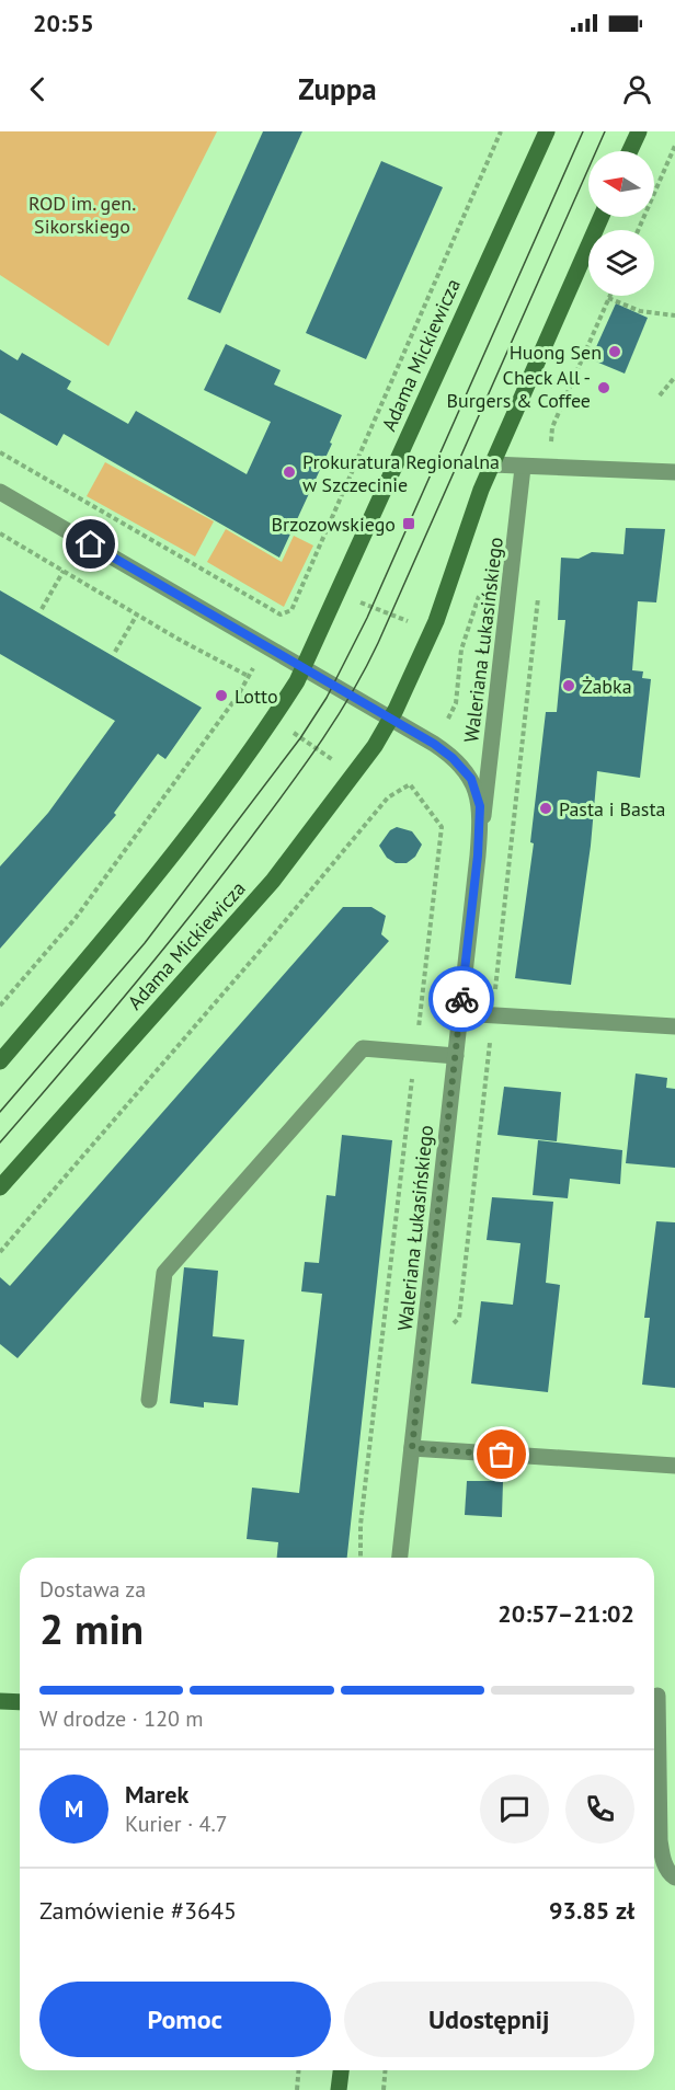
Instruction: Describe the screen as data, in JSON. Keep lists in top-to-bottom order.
{
  "streets": {
    "street": ["Adama Mickiewicza", "Waleriana Łukasińskiego"]
  },
  "crossings": [
    ["Adama Mickiewicza", "Waleriana Łukasińskiego"]
  ],
  "parks": ["ROD im. gen. Sikorskiego"],
  "places": {
    "other": [
      "Huong Sen",
      "Check All - Burgers & Coffee",
      "Prokuratura Regionalna w Szczecinie",
      "Żabka",
      "Lotto",
      "Pasta i Basta"
    ],
    "transit": ["Brzozowskiego"]
  },
  "north": "left",
  "page": {
    "status": "20:55",
    "header": "Zuppa",
    "heading": ["2 min", "Dostawa za", "20:57–21:02"],
    "panel": [
      "Marek",
      "Kurier · 4.7",
      "Zamówienie #3645",
      "93.85 zł"
    ],
    "bar": "W drodze · 120 m",
    "round": "M",
    "buttons": ["Pomoc", "Udostępnij"]
  }
}
